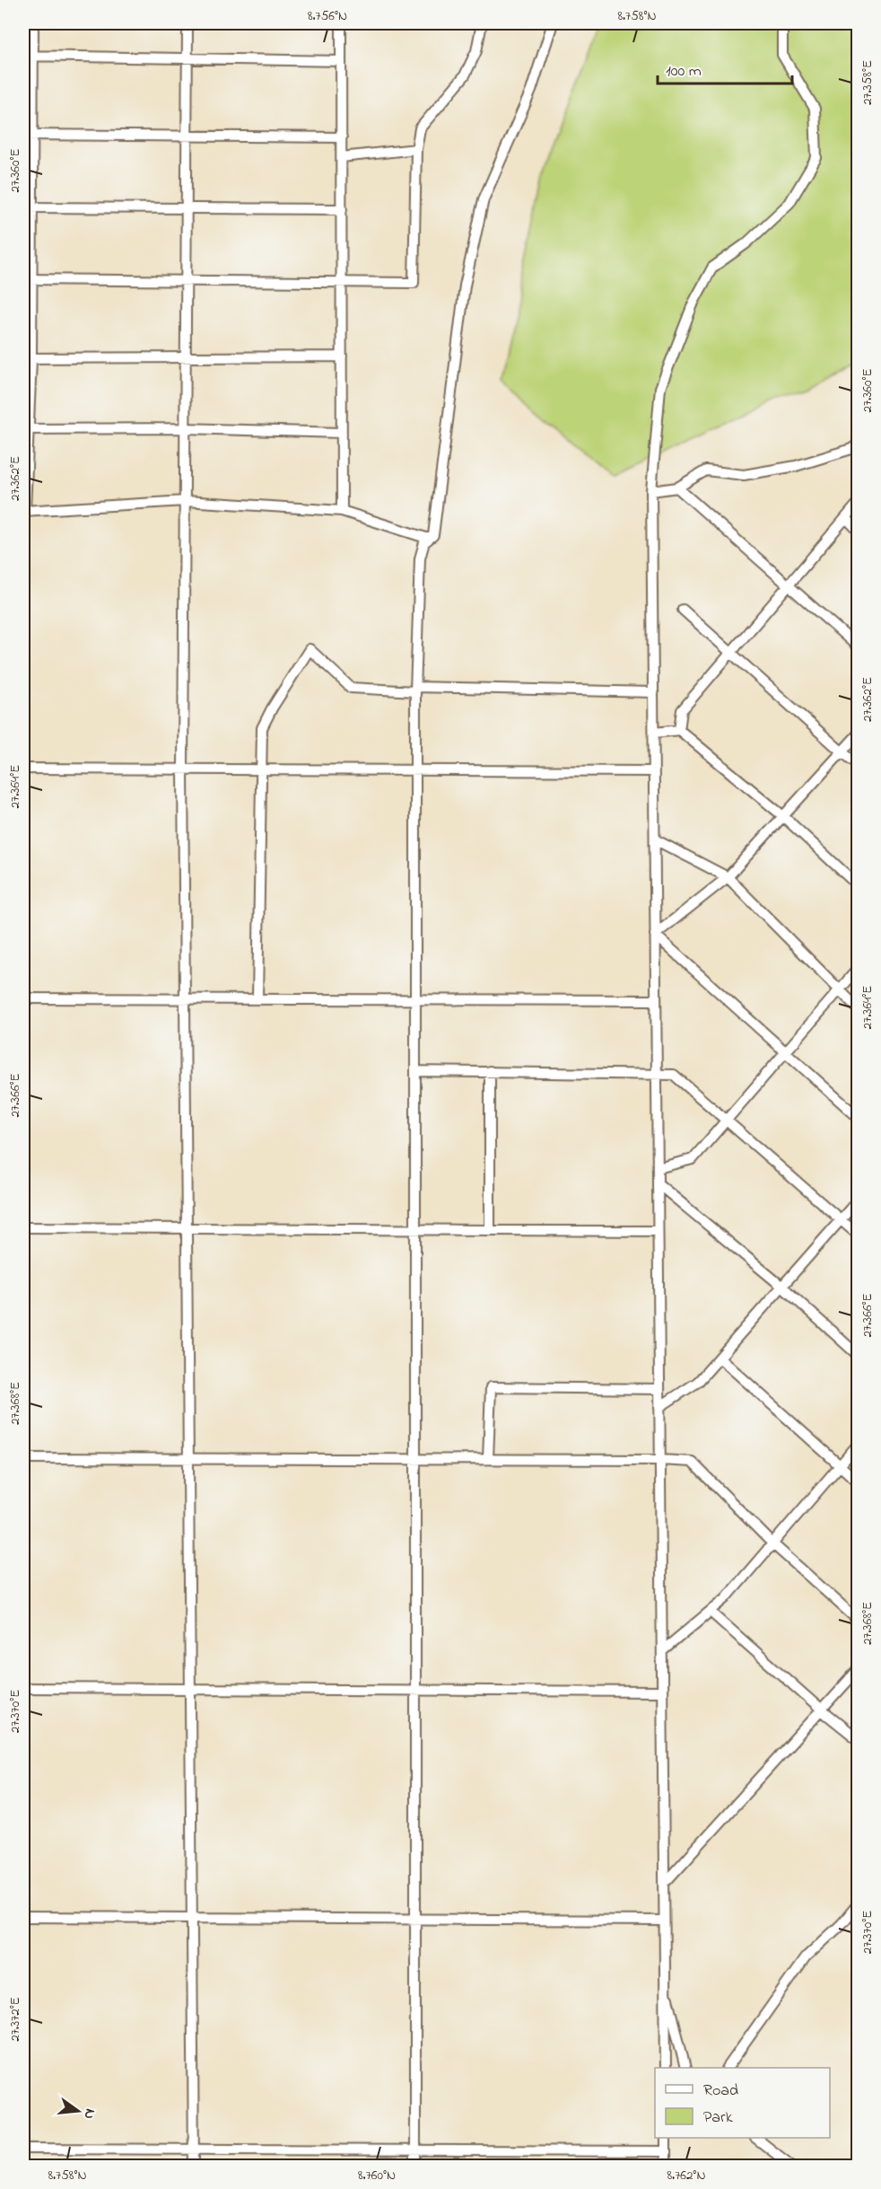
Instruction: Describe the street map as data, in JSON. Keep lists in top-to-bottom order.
{
  "legend": ["Road", "Park"],
  "scale_bar": "100 m",
  "north": "right",
  "coordinates": [
    "8.756°N",
    "8.758°N",
    "27.358°E",
    "27.360°E",
    "27.362°E",
    "27.364°E",
    "27.366°E",
    "27.368°E",
    "27.370°E",
    "27.372°E",
    "8.760°N",
    "8.762°N"
  ]
}
